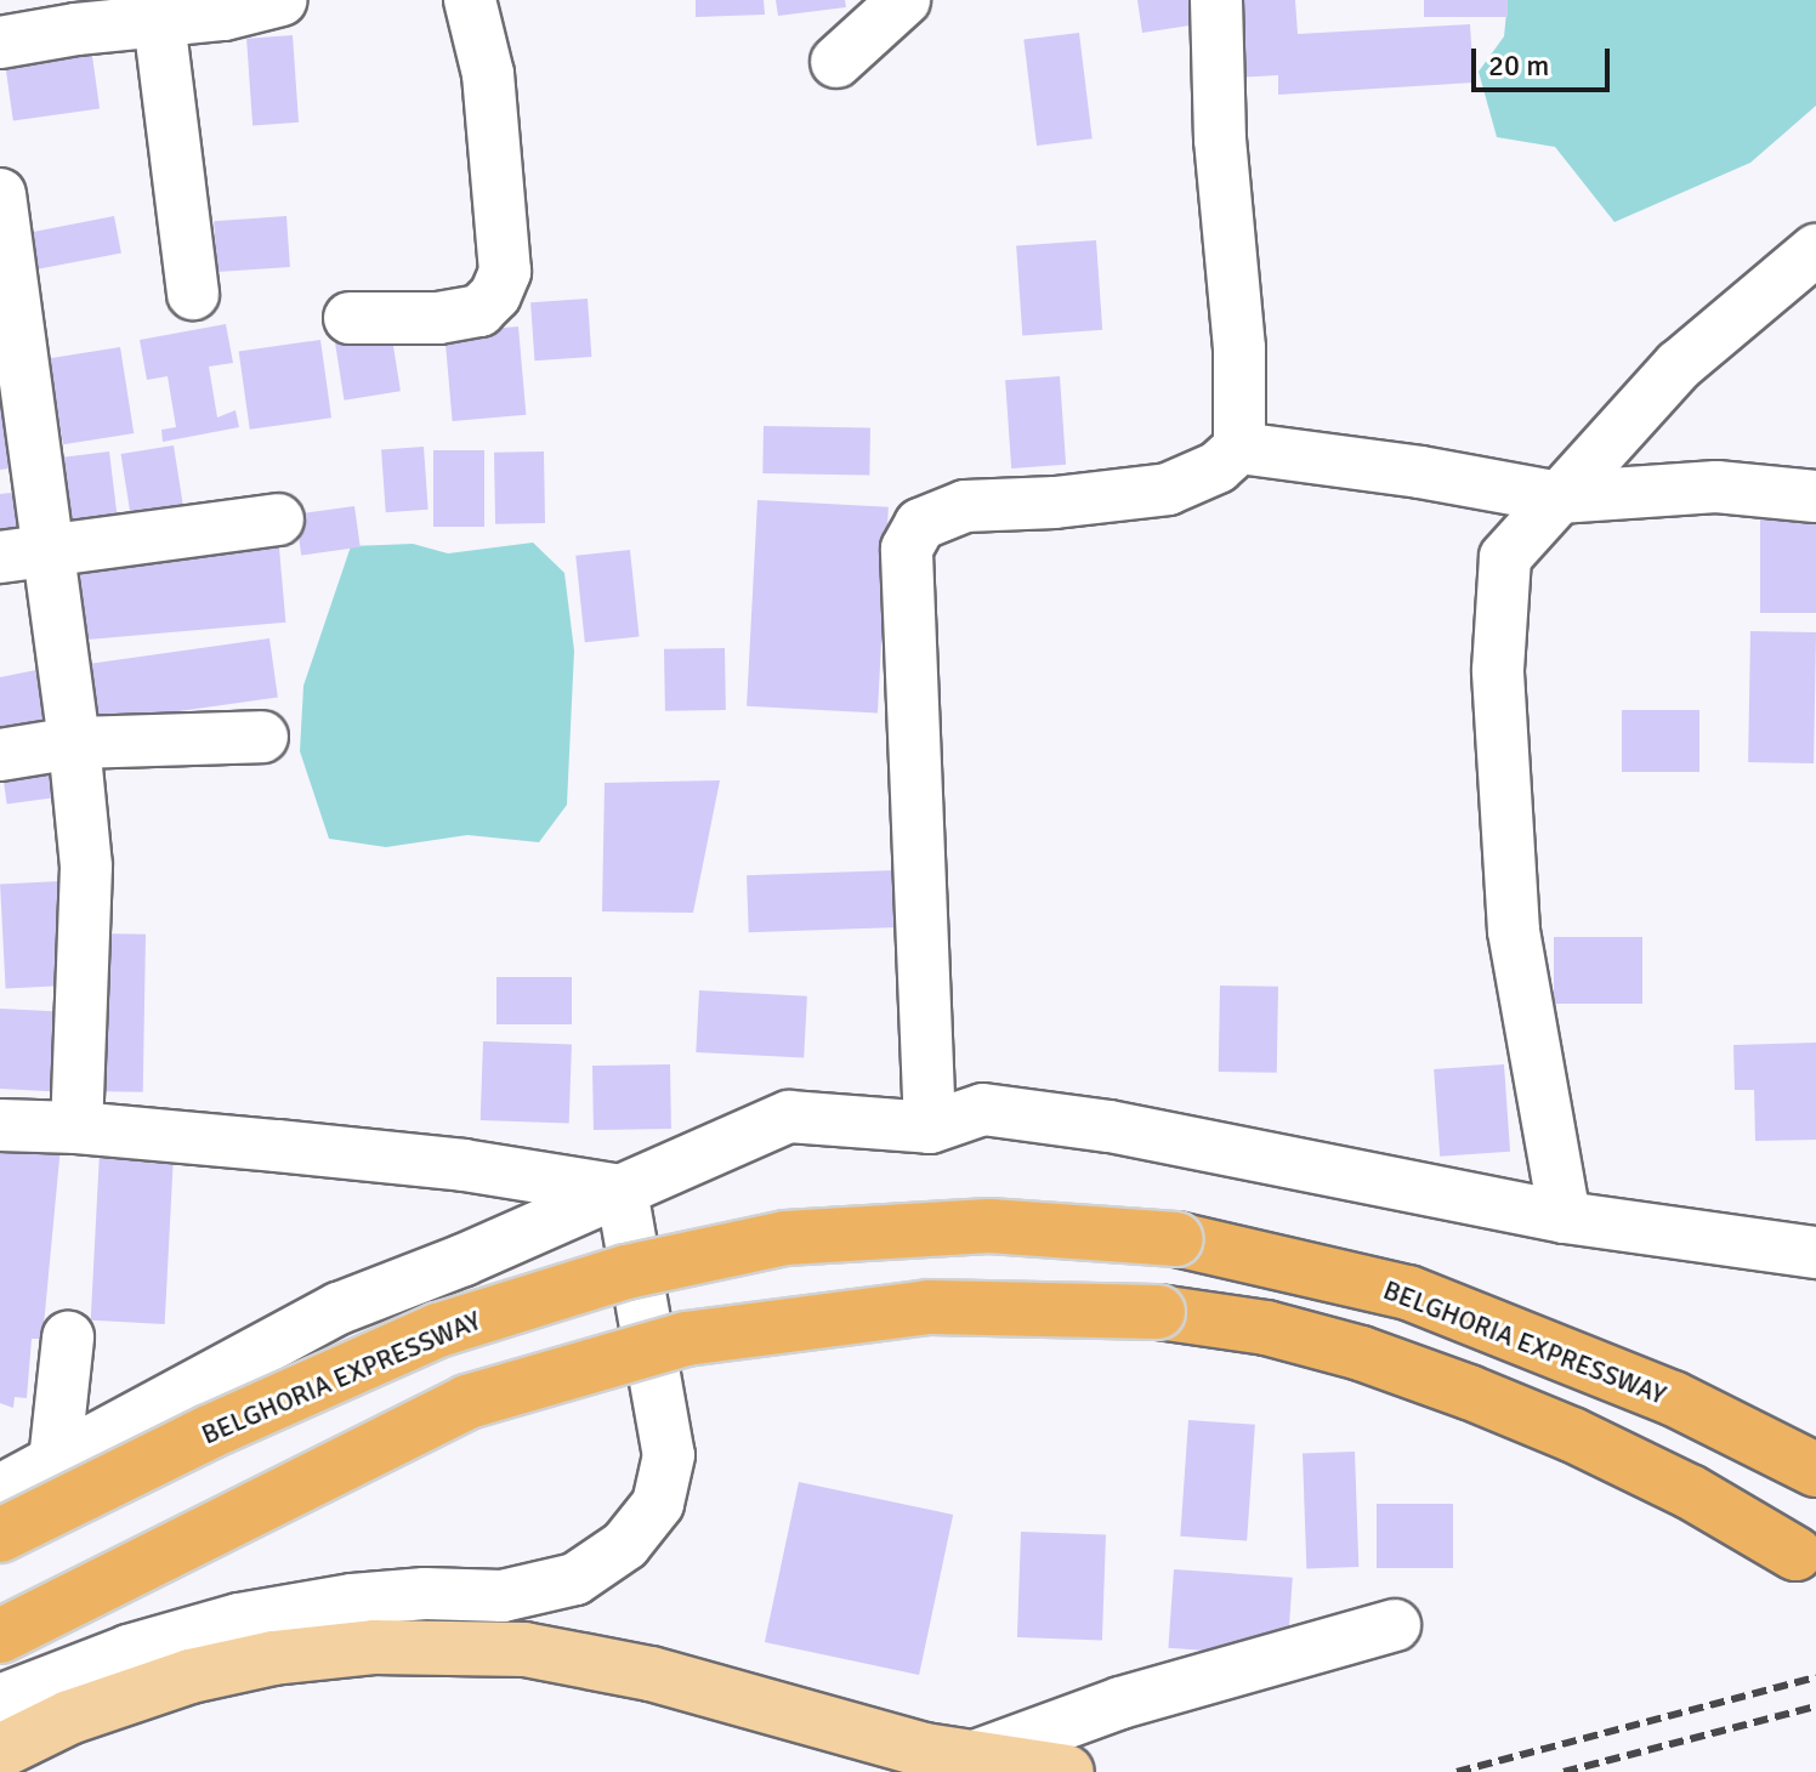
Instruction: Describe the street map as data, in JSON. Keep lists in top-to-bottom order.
{
  "streets": {
    "highway": ["BELGHORIA EXPRESSWAY"]
  },
  "scale_bar": "20 m"
}
